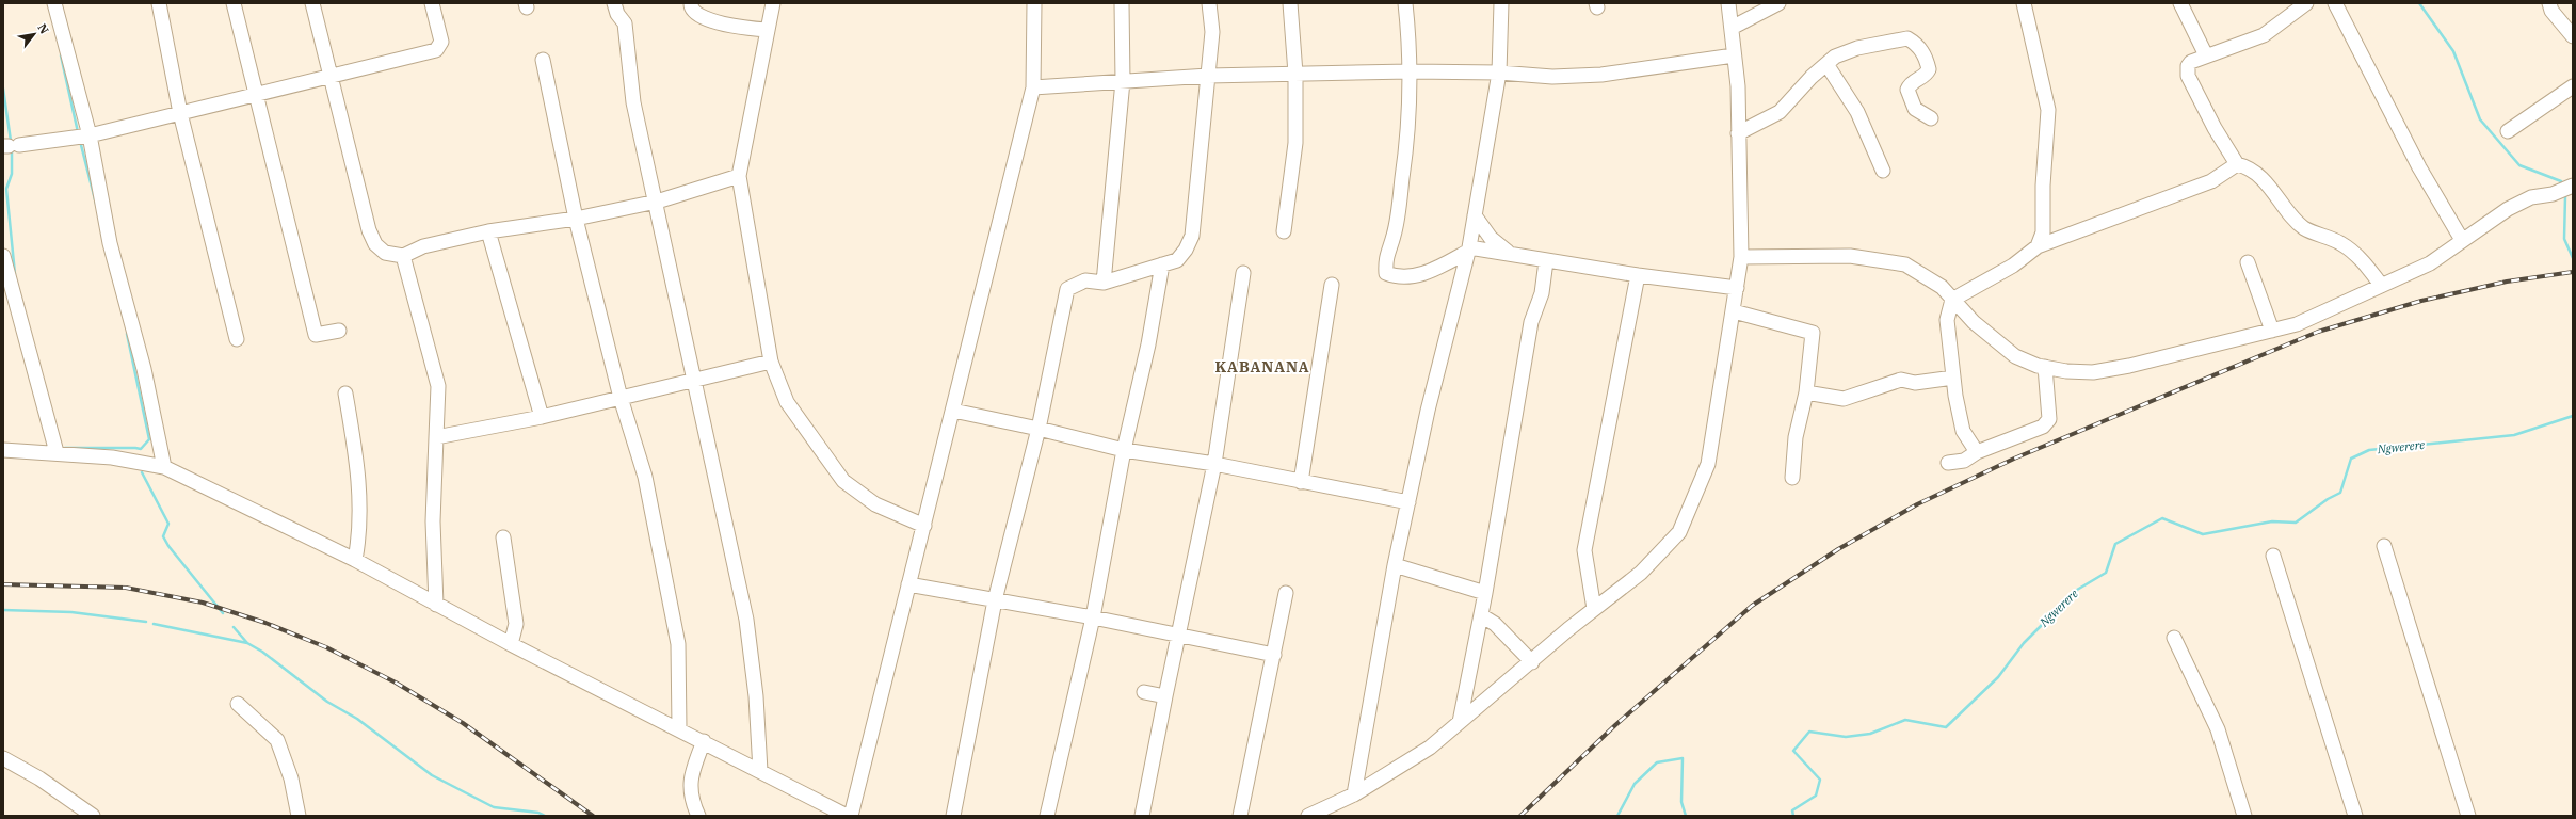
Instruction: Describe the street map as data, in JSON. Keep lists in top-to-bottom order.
{
  "districts": ["KABANANA"],
  "water": ["Ngwerere"],
  "north": "top right"
}
